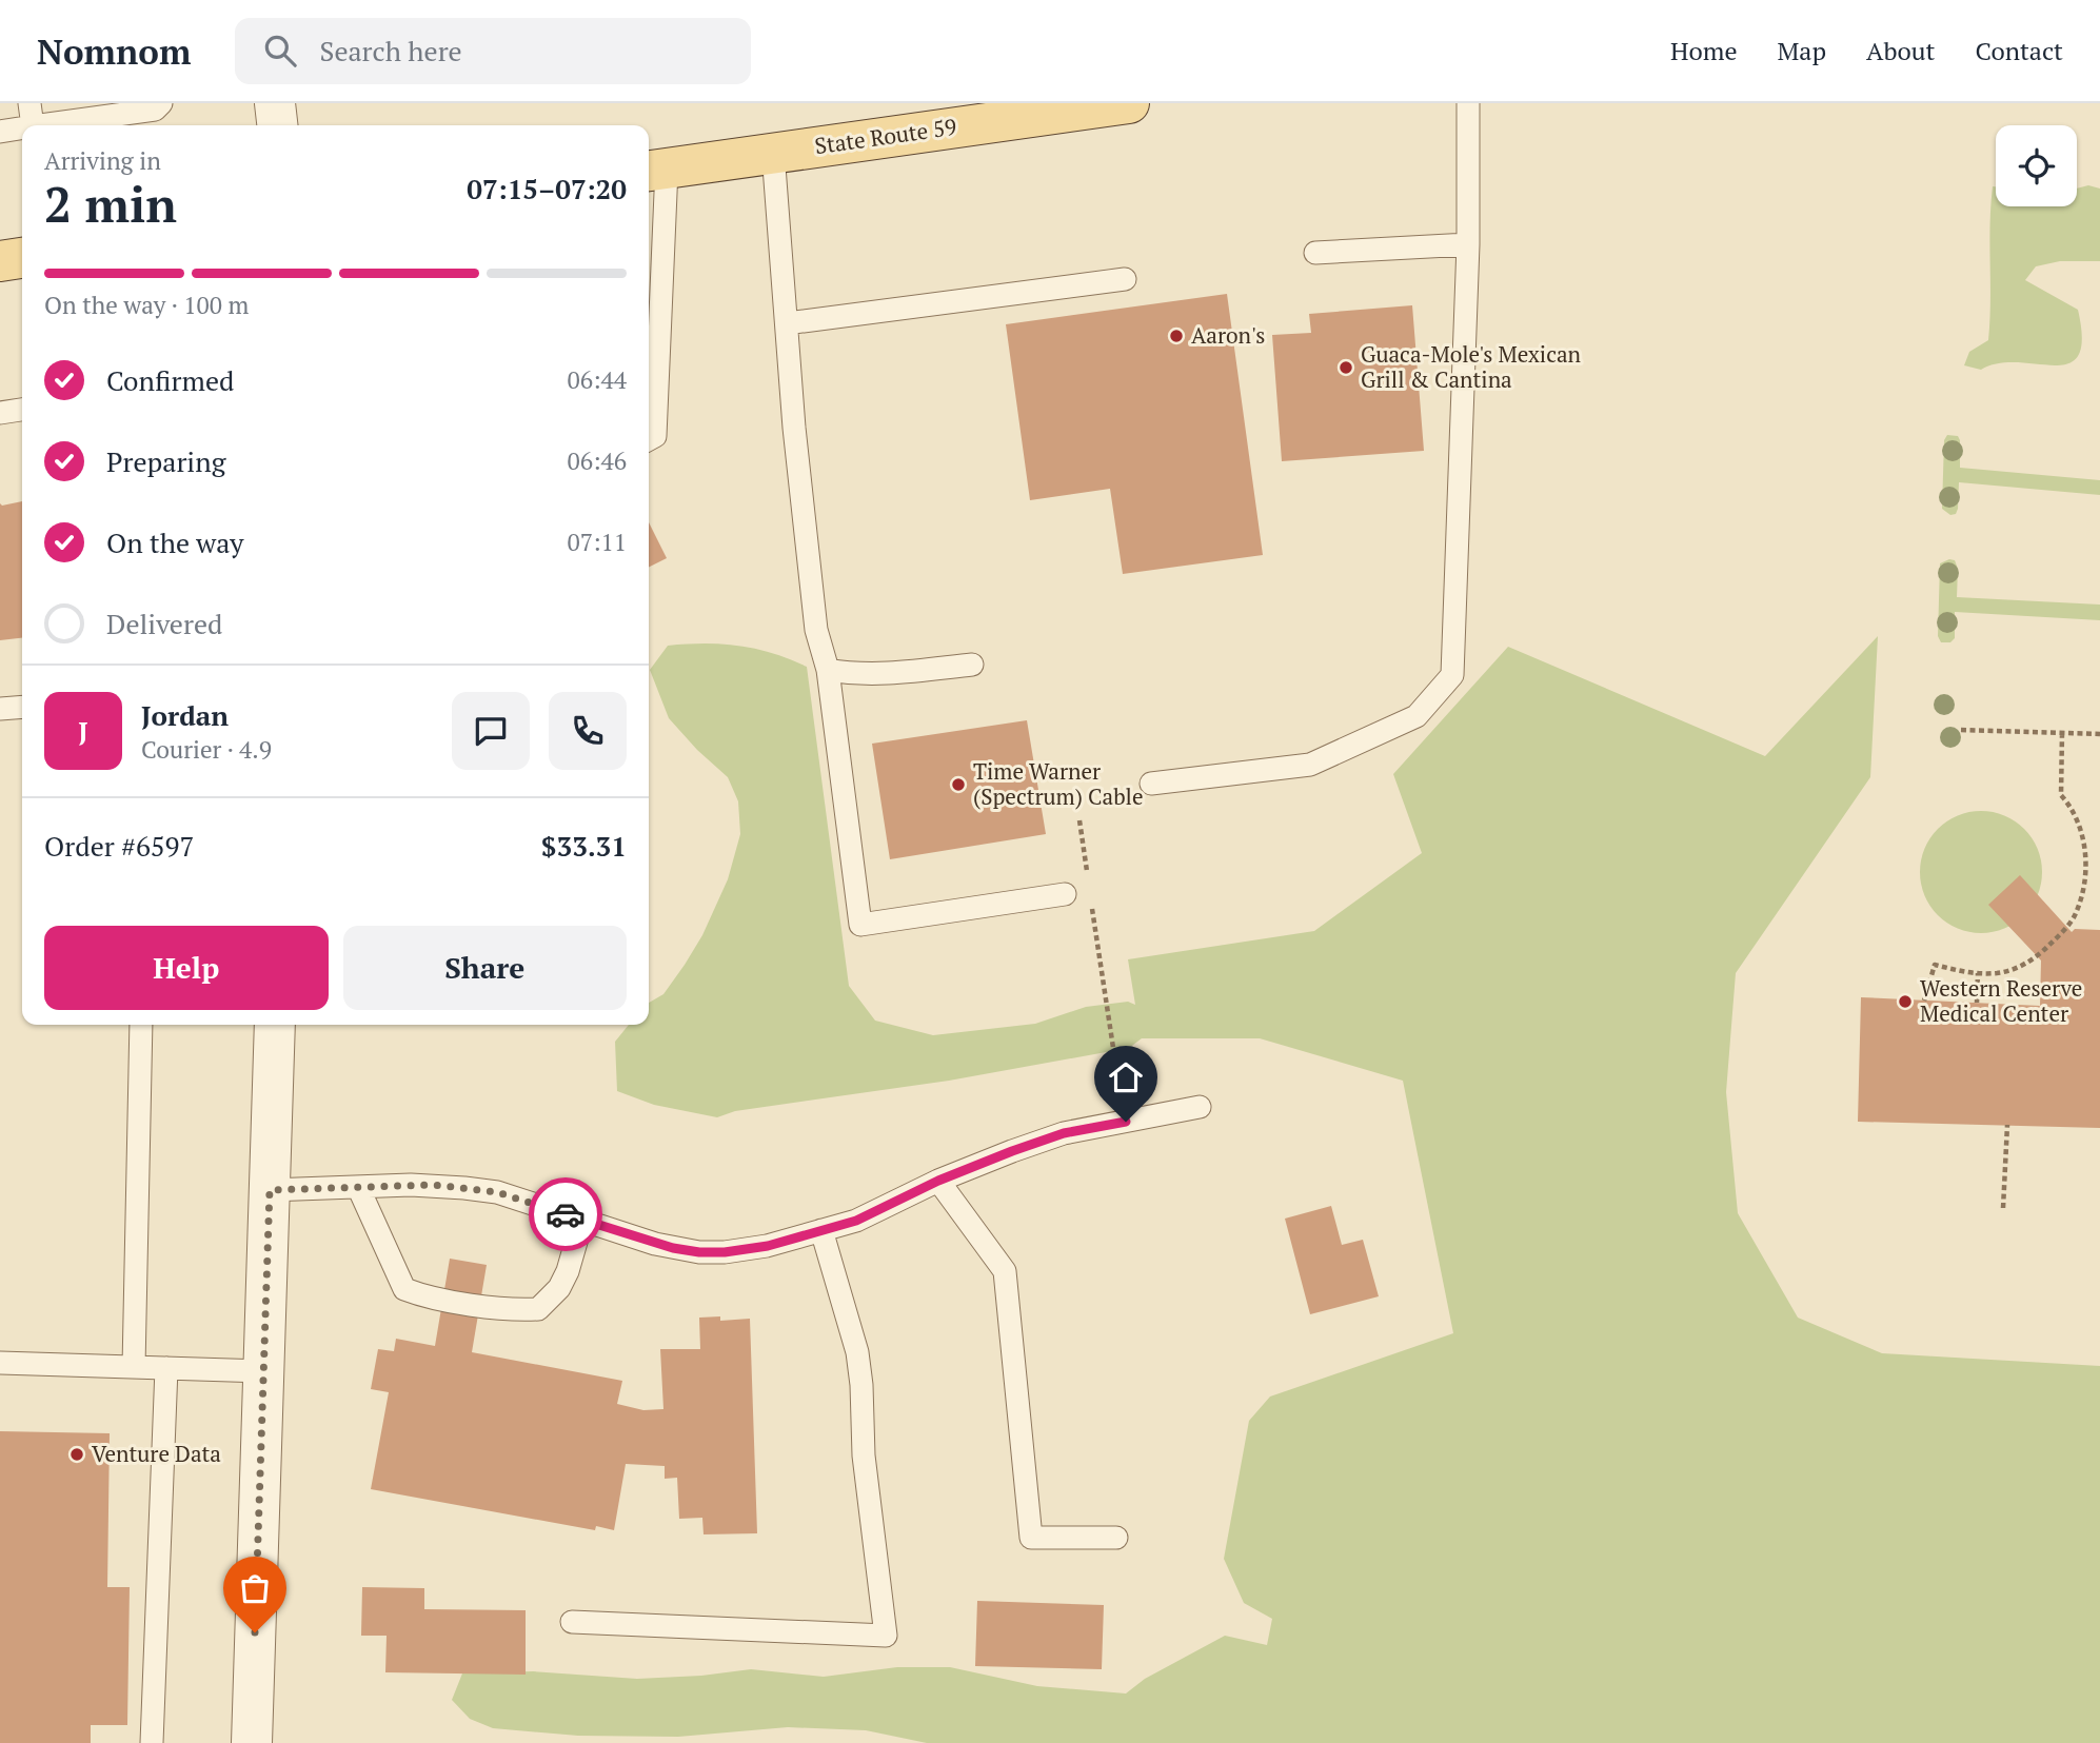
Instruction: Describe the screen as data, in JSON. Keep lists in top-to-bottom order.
{
  "streets": {
    "main road": ["State Route 59"]
  },
  "places": [
    "Aaron's",
    "Guaca-Mole's Mexican Grill & Cantina",
    "Time Warner (Spectrum) Cable",
    "Western Reserve Medical Center",
    "Venture Data"
  ],
  "page": {
    "header": "Nomnom",
    "search": "Search here",
    "nav": [
      "Home",
      "Map",
      "About",
      "Contact"
    ],
    "heading": ["2 min", "Arriving in", "07:15–07:20"],
    "panel": [
      "Jordan",
      "Courier · 4.9",
      "Order #6597",
      "$33.31"
    ],
    "bar": "On the way · 100 m",
    "list": [
      ["Confirmed", "06:44"],
      ["Preparing", "06:46"],
      ["On the way", "07:11"],
      "Delivered"
    ],
    "round": "J",
    "buttons": ["Help", "Share"]
  }
}
